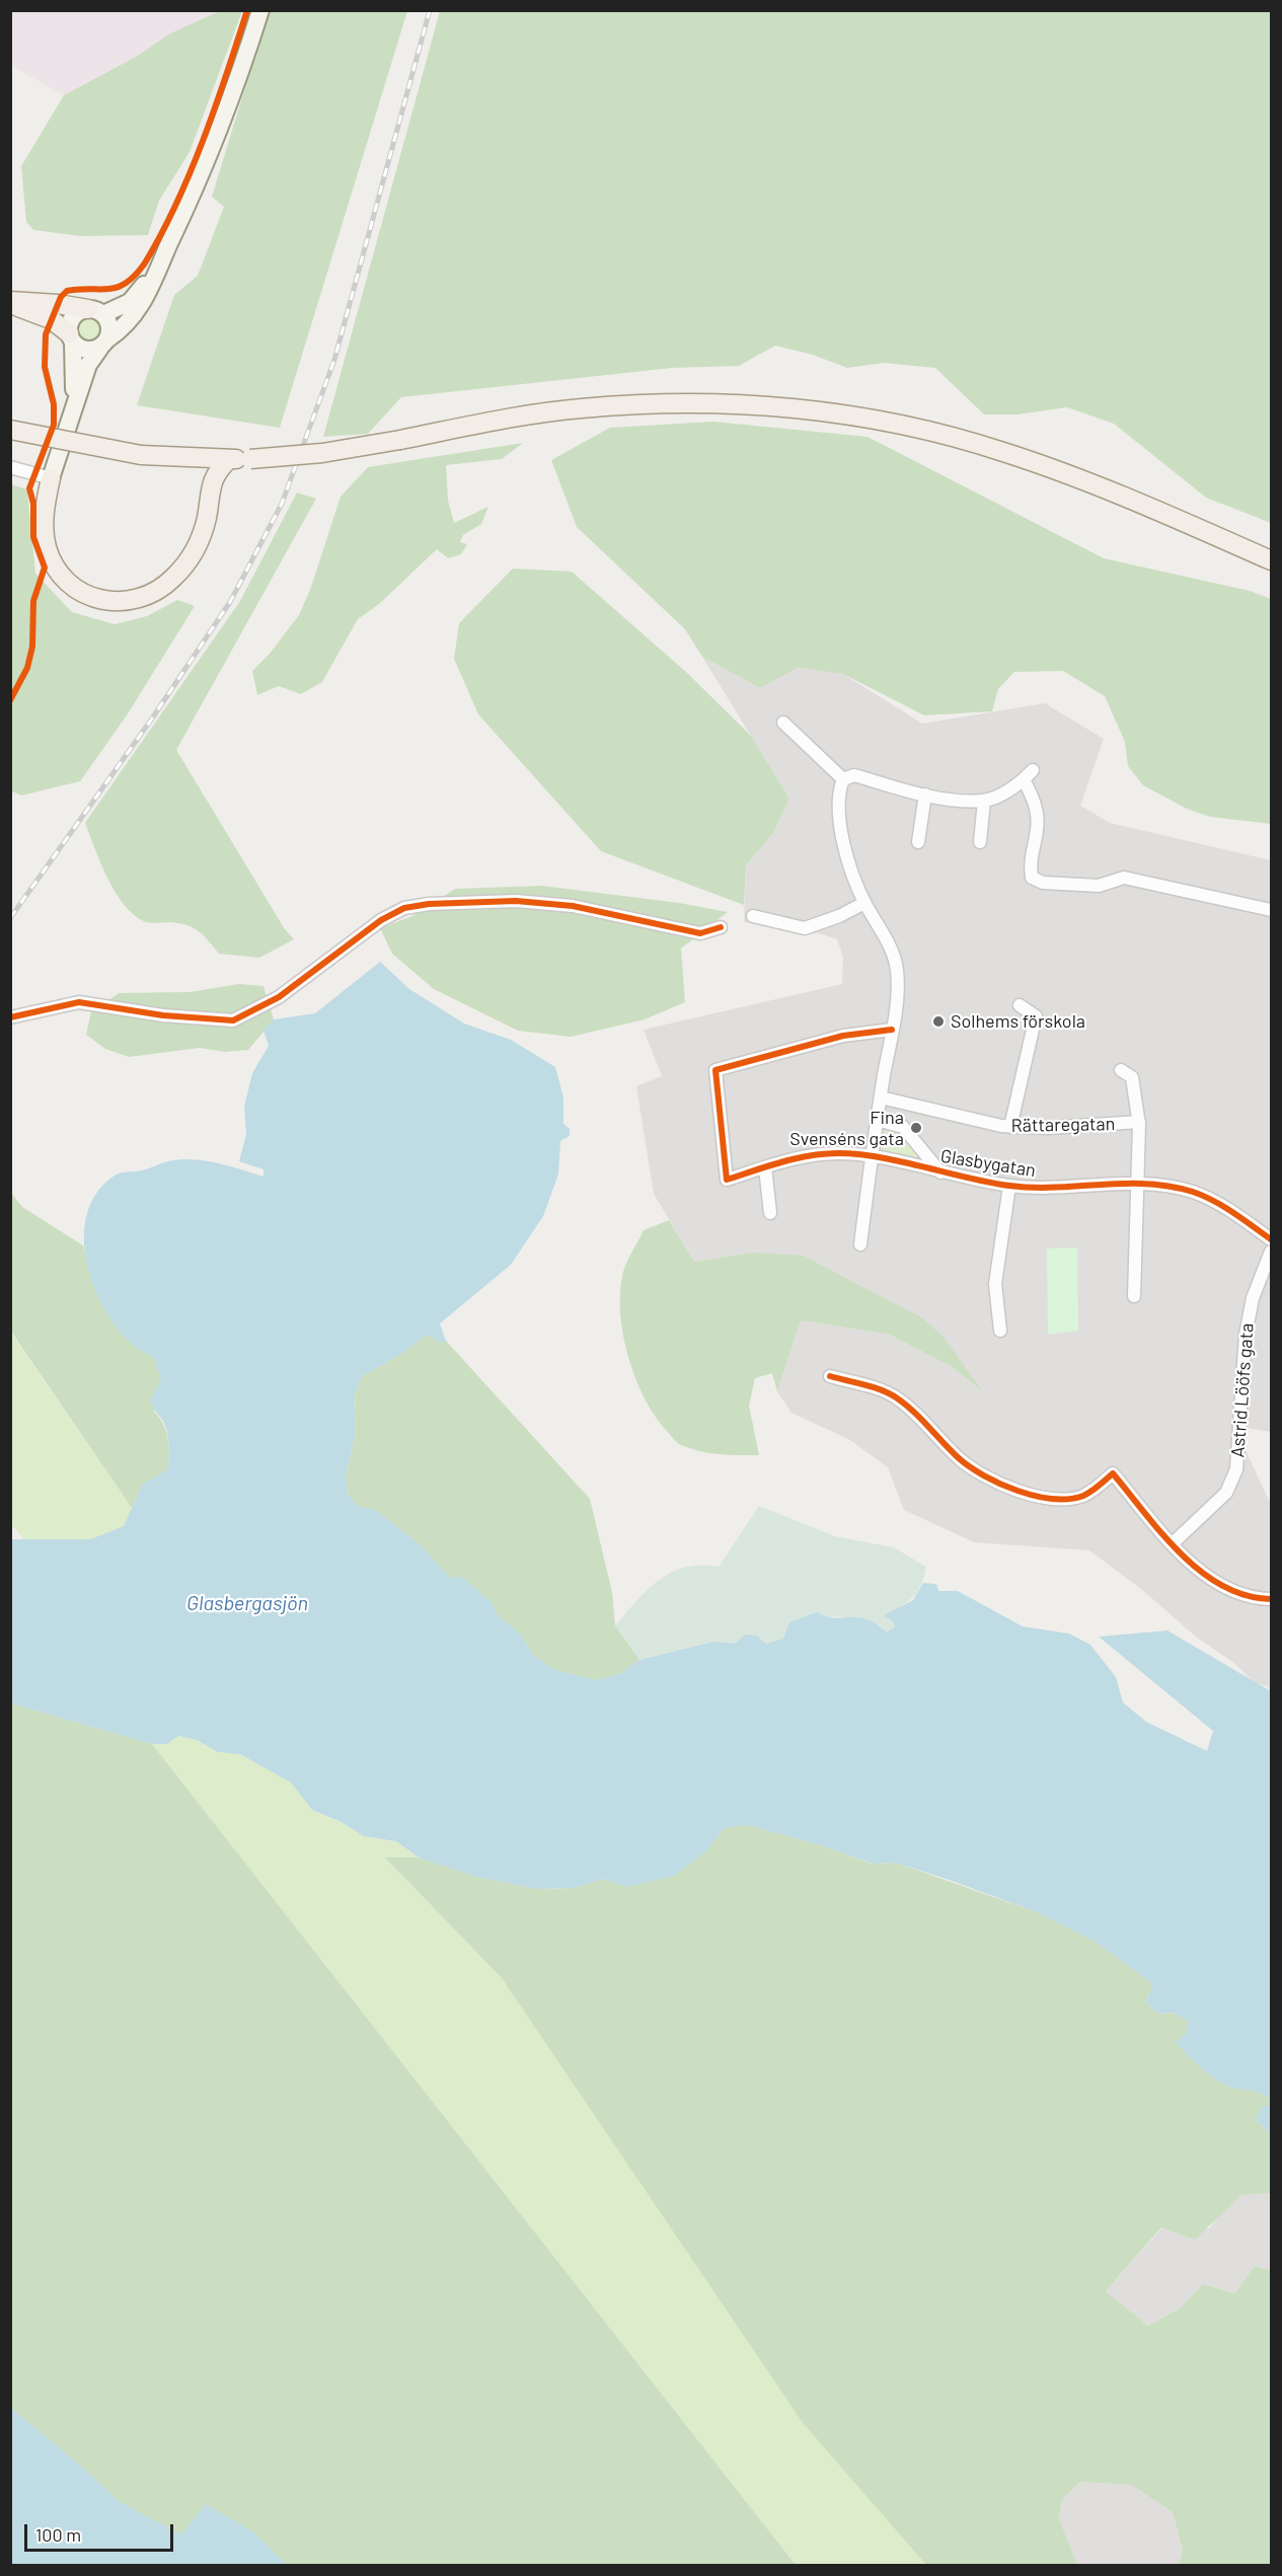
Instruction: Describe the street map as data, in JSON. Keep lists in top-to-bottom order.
{
  "streets": {
    "street": ["Rättaregatan", "Glasbygatan", "Astrid Lööfs gata"]
  },
  "water": ["Glasbergasjön"],
  "places": ["Solhems förskola", "Fina Svenséns gata"],
  "scale_bar": "100 m"
}
